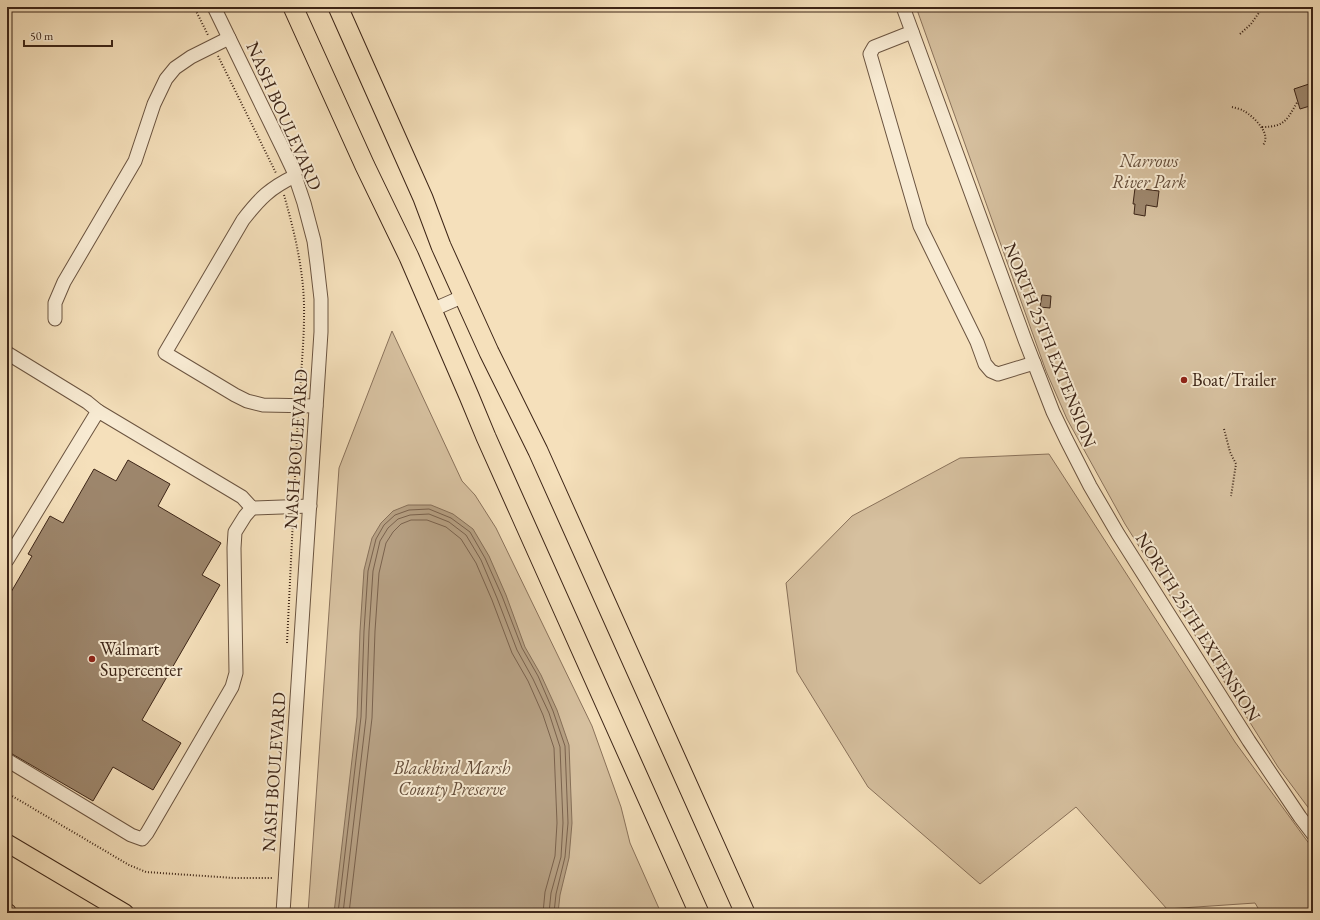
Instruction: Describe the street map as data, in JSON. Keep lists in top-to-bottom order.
{
  "streets": {
    "street": ["NASH BOULEVARD", "NORTH 25TH EXTENSION"]
  },
  "parks": ["Narrows River Park", "Blackbird Marsh County Preserve"],
  "places": ["Boat/Trailer", "Walmart Supercenter"],
  "scale_bar": "50 m"
}
